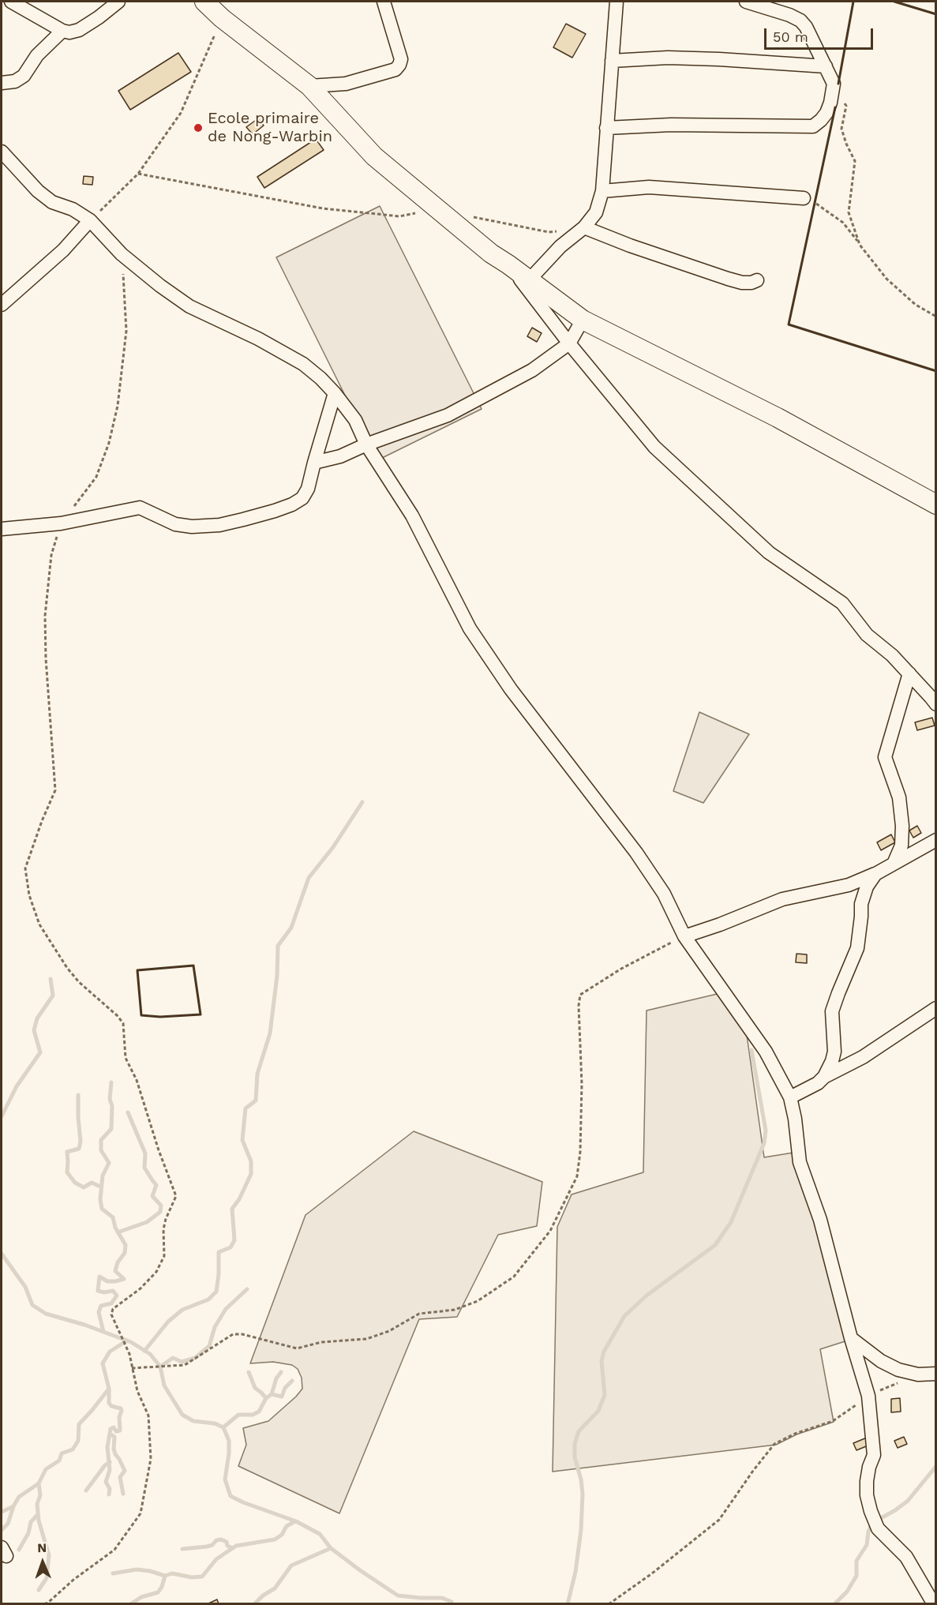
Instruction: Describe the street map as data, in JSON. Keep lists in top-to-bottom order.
{
  "places": ["Ecole primaire de Nong-Warbin"],
  "scale_bar": "50 m",
  "north": "top"
}
